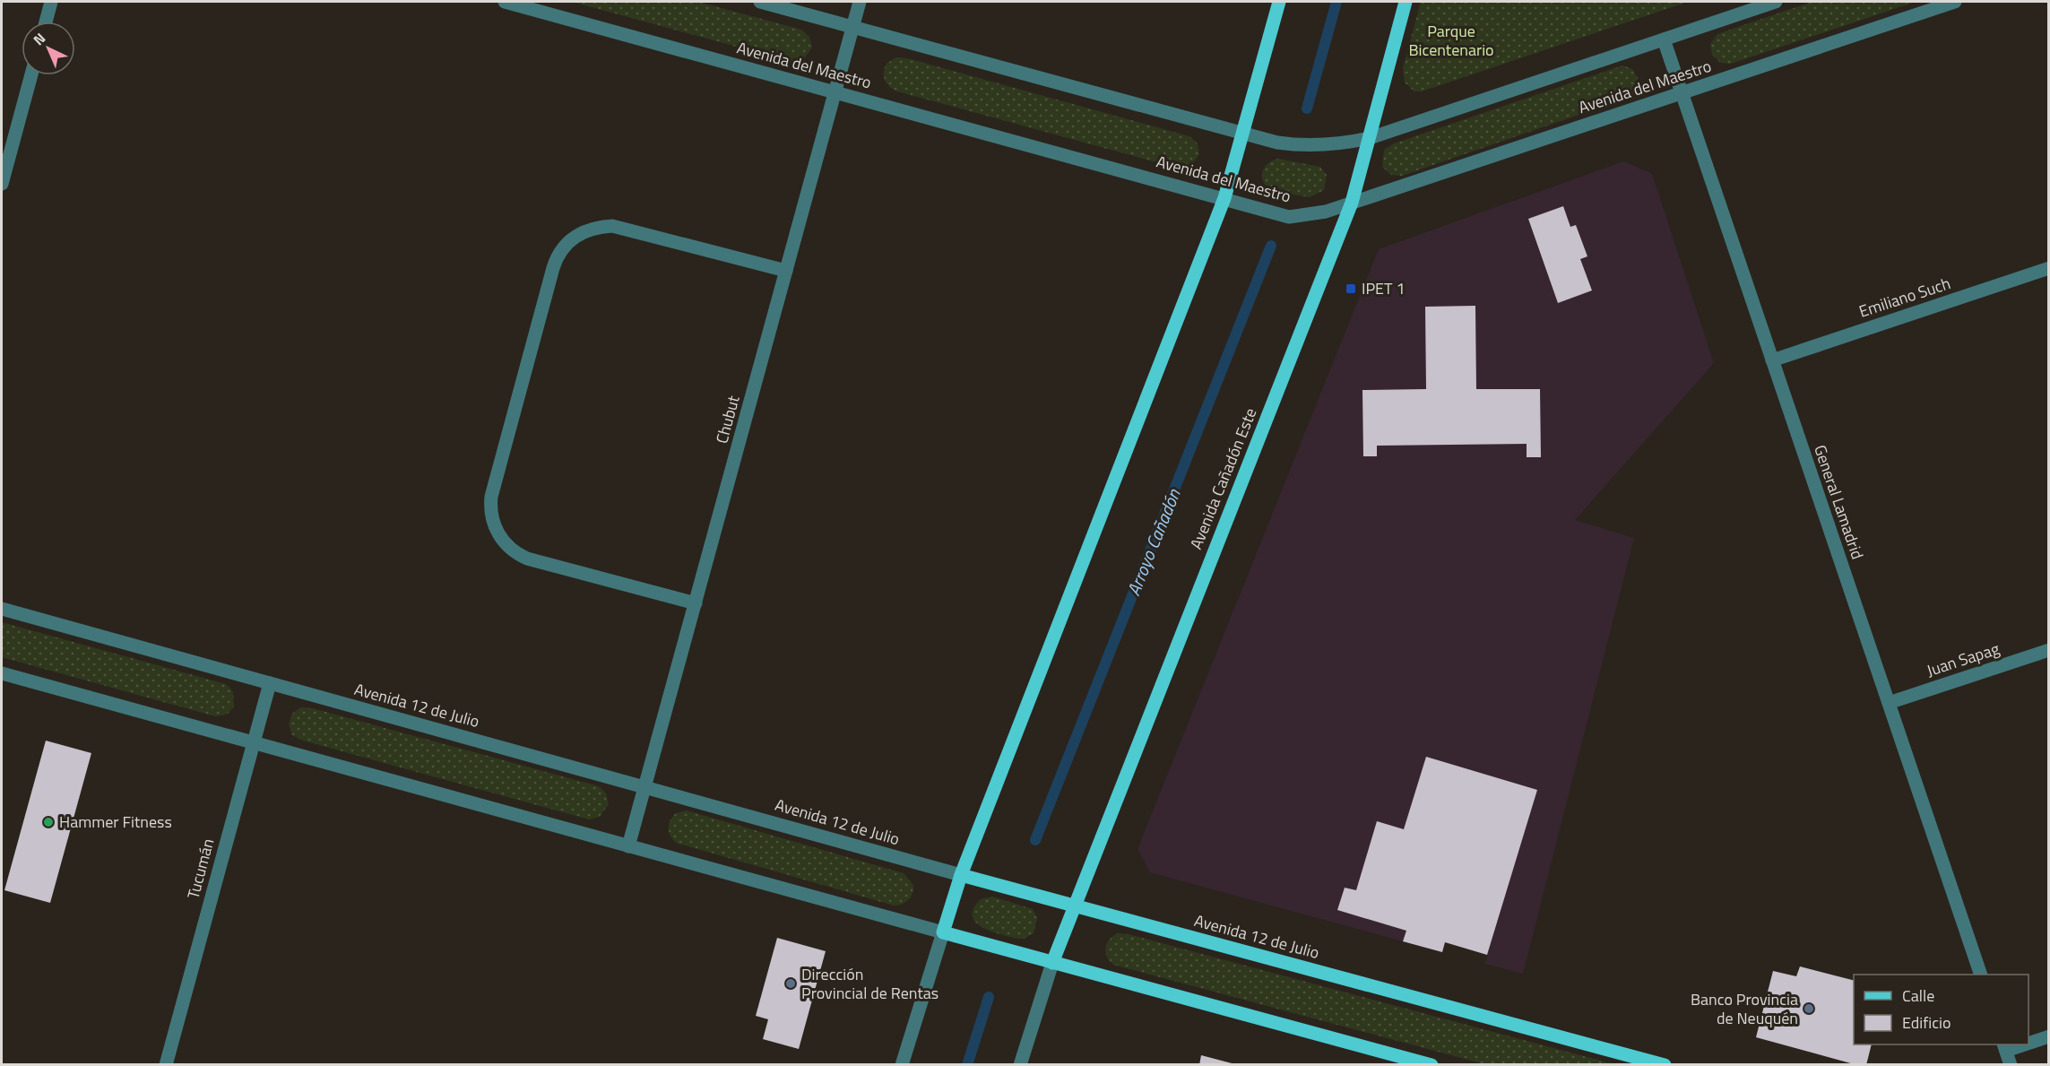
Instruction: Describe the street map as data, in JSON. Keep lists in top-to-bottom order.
{
  "streets": {
    "main road": ["Avenida Cañadón Este", "Avenida 12 de Julio"],
    "street": [
      "Avenida del Maestro",
      "Emiliano Such",
      "Chubut",
      "General Lamadrid",
      "Juan Sapag",
      "Tucumán"
    ]
  },
  "crossings": [
    ["Avenida del Maestro", "Chubut"],
    ["Avenida del Maestro", "Avenida Cañadón Este"],
    ["Avenida del Maestro", "General Lamadrid"],
    ["Emiliano Such", "General Lamadrid"],
    ["Chubut", "Avenida 12 de Julio"],
    ["Avenida Cañadón Este", "Avenida 12 de Julio"],
    ["General Lamadrid", "Juan Sapag"],
    ["Avenida 12 de Julio", "Tucumán"]
  ],
  "water": ["Arroyo Cañadón"],
  "parks": ["Parque Bicentenario"],
  "places": {
    "transit": ["IPET 1"],
    "other": ["Hammer Fitness", "Dirección Provincial de Rentas", "Banco Provincia de Neuquén"]
  },
  "legend": ["Calle", "Edificio"],
  "north": "top left"
}
